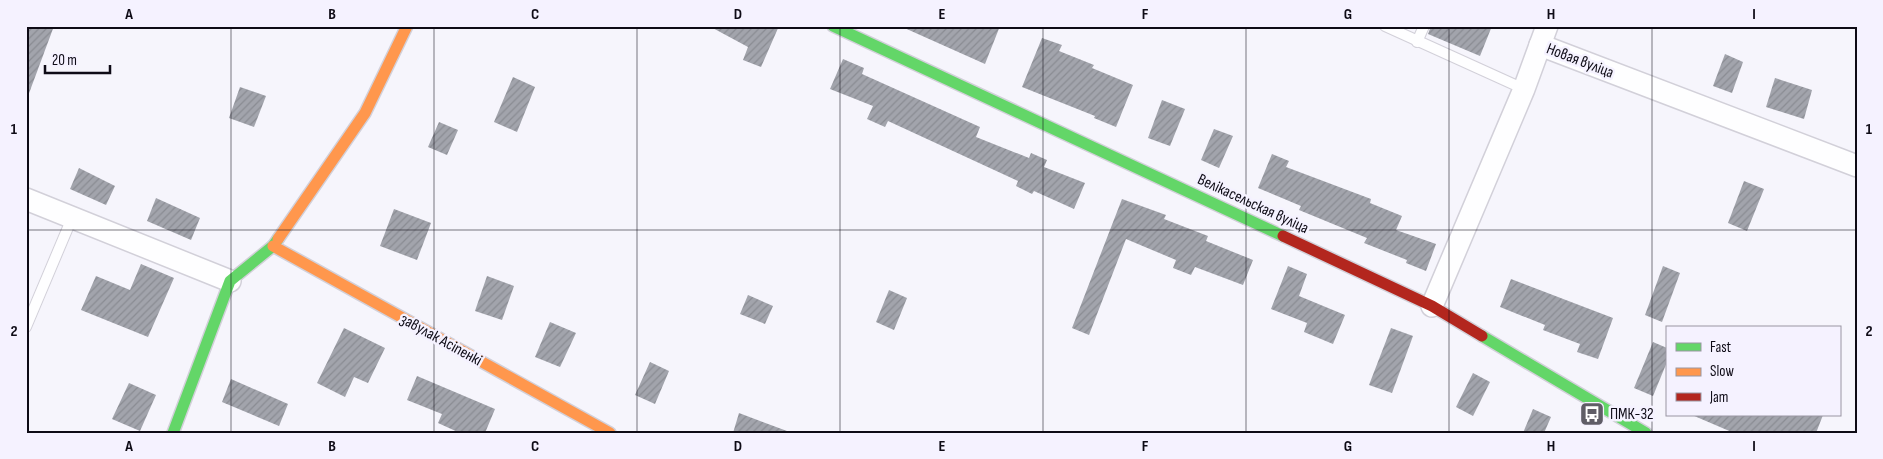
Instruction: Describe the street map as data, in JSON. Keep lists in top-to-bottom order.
{
  "streets": {
    "street": ["Новая вуліца", "Велікасельская вуліца", "завулак Асіпенкі"]
  },
  "crossings": [
    ["Новая вуліца", "Велікасельская вуліца"]
  ],
  "places": {
    "bus stop": ["ПМК-32"]
  },
  "legend": ["Fast", "Slow", "Jam"],
  "scale_bar": "20 m",
  "grid": {
    "columns": [
      "A",
      "B",
      "C",
      "D",
      "E",
      "F",
      "G",
      "H",
      "I"
    ],
    "rows": ["1", "2"]
  }
}
